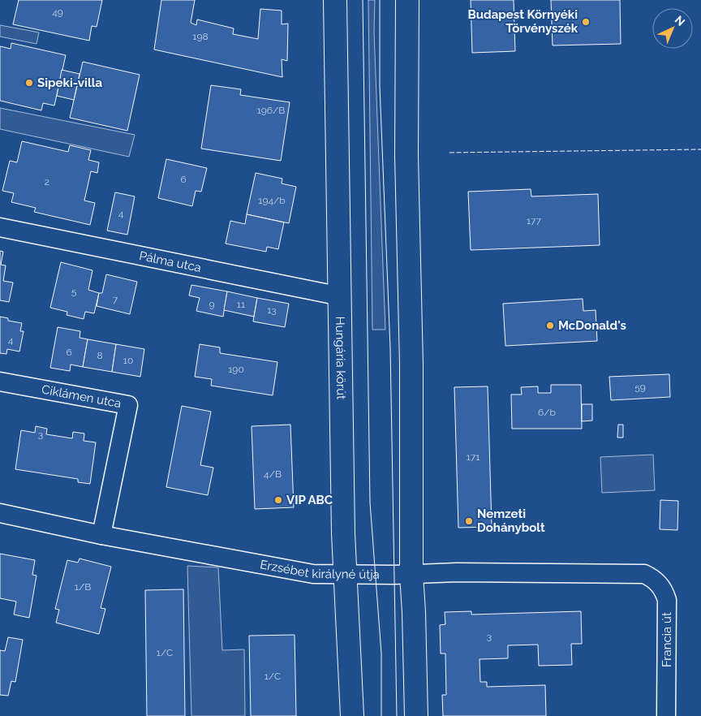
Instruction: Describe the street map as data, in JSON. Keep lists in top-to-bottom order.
{
  "streets": {
    "main road": ["Hungária körút"],
    "street": [
      "Pálma utca",
      "Ciklámen utca",
      "Erzsébet királyné útja",
      "Francia út"
    ]
  },
  "crossings": [
    ["Pálma utca", "Hungária körút"],
    ["Hungária körút", "Erzsébet királyné útja"],
    ["Ciklámen utca", "Erzsébet királyné útja"],
    ["Erzsébet királyné útja", "Francia út"]
  ],
  "places": [
    "Budapest Környéki Törvényszék",
    "Sipeki-villa",
    "McDonald's",
    "VIP ABC",
    "Nemzeti Dohánybolt"
  ],
  "house_numbers": [
    "49",
    "198",
    "196/B",
    "6",
    "2",
    "194/b",
    "4",
    "177",
    "5",
    "7",
    "9",
    "11",
    "13",
    "4",
    "6",
    "8",
    "10",
    "190",
    "59",
    "6/b",
    "3",
    "171",
    "4/B",
    "1/B",
    "3",
    "1/C",
    "1/C"
  ],
  "north": "top right"
}
